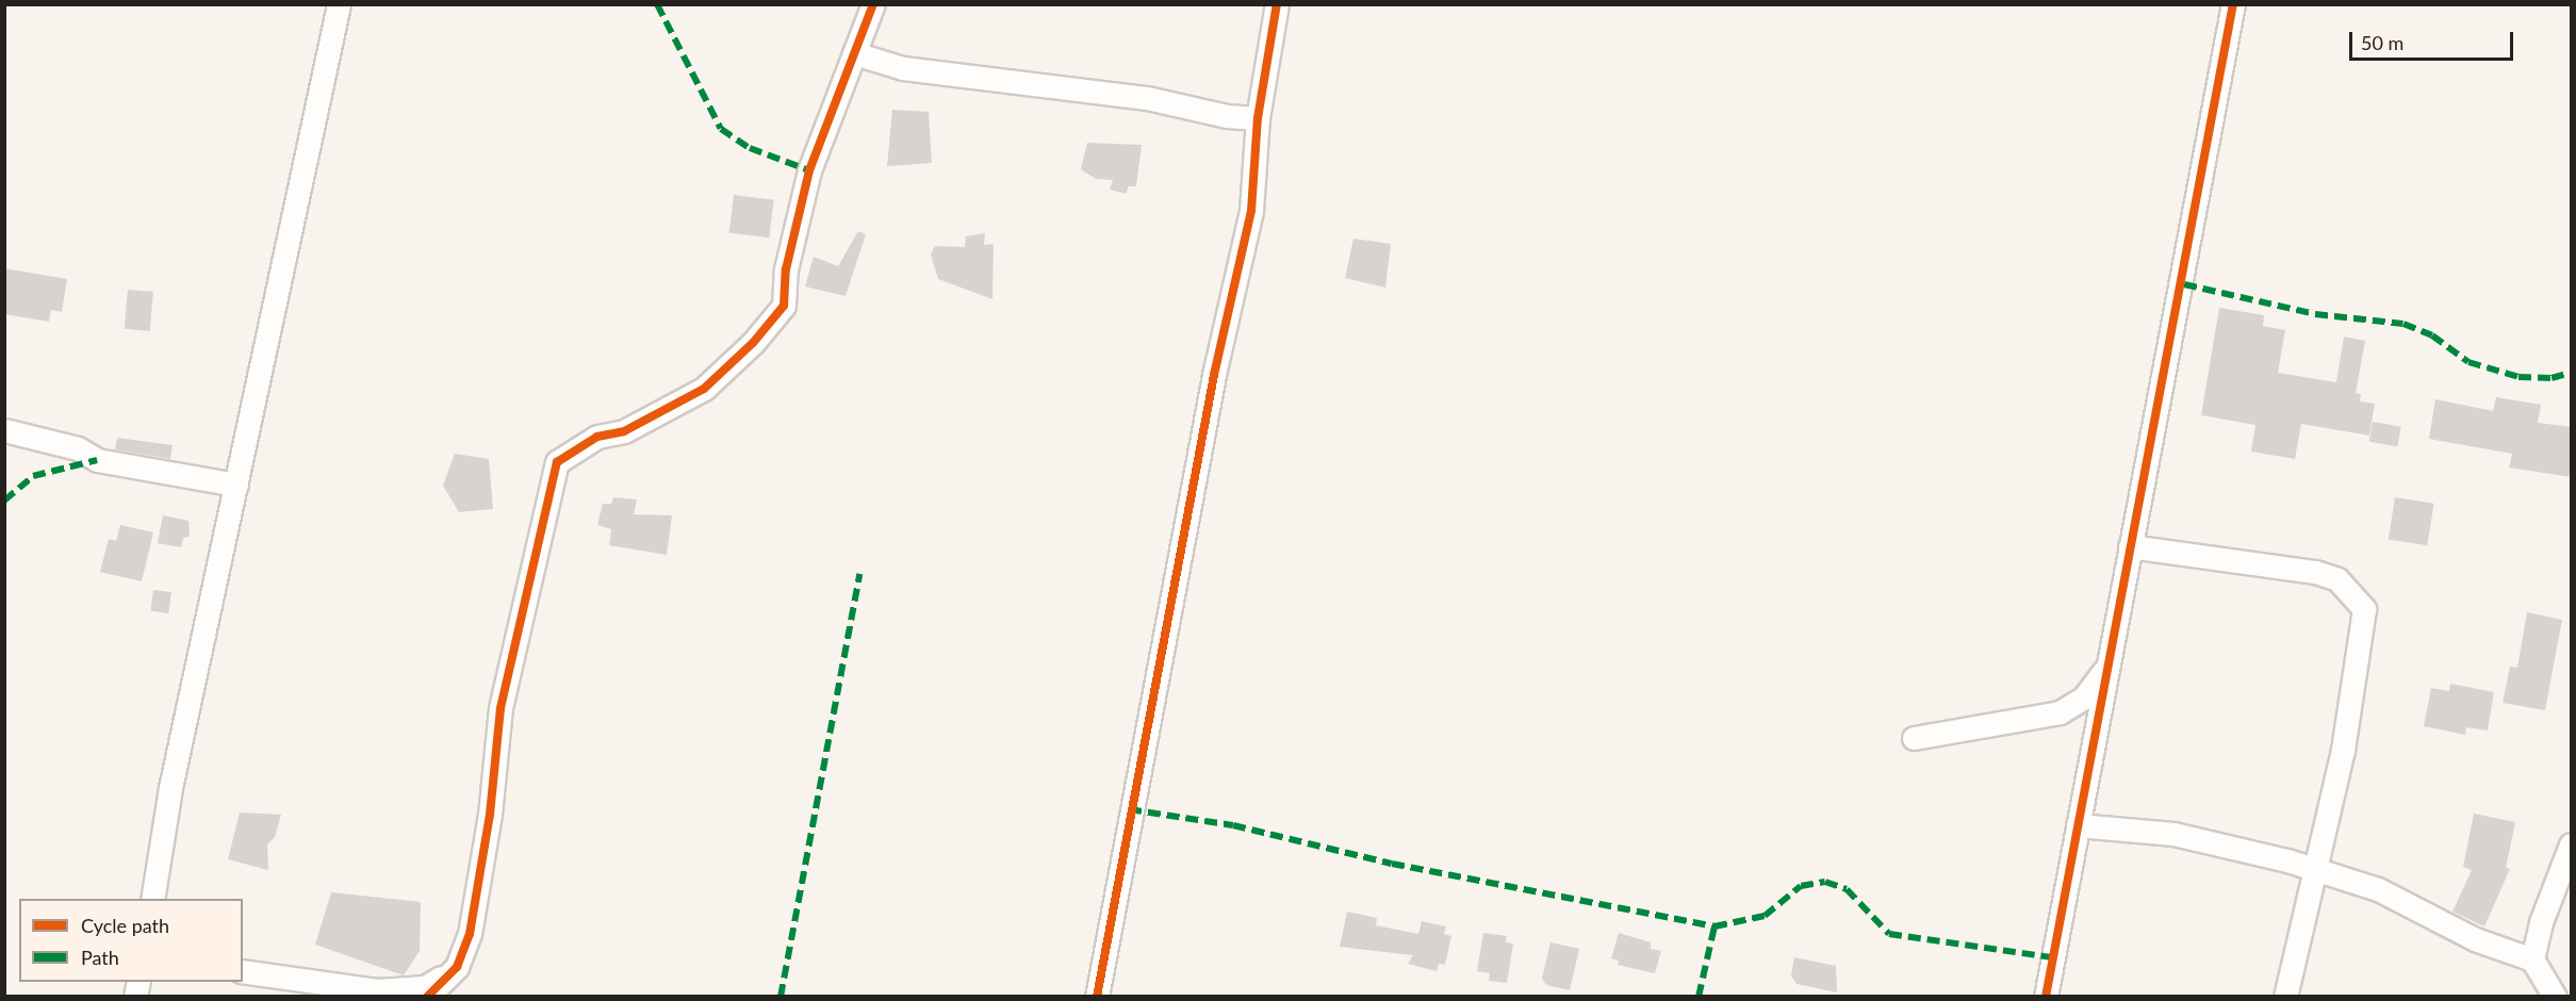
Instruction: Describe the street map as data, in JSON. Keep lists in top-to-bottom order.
{
  "legend": ["Cycle path", "Path"],
  "scale_bar": "50 m"
}
